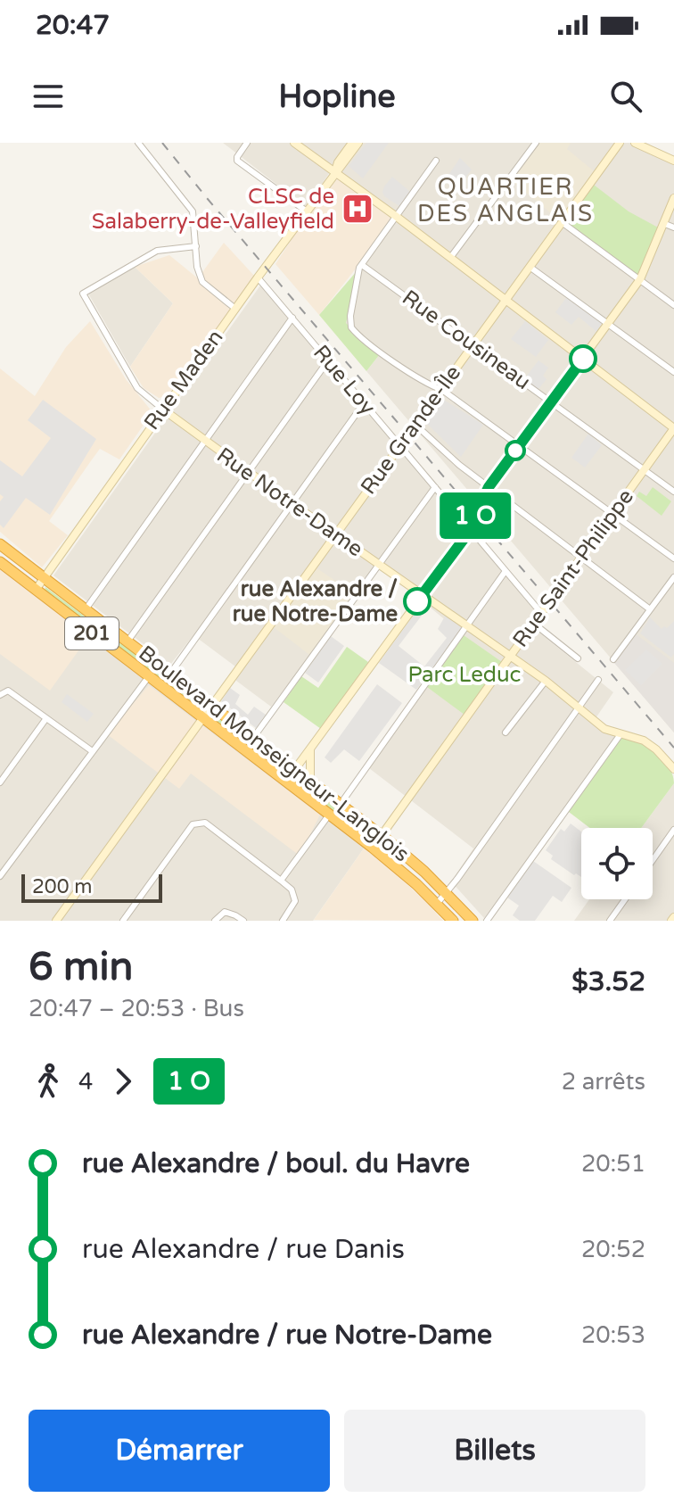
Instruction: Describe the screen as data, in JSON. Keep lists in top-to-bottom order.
{
  "streets": {
    "highway": ["201", "Boulevard Monseigneur-Langlois"],
    "street": [
      "Rue Cousineau",
      "Rue Maden",
      "Rue Loy",
      "Rue Grande-Île",
      "Rue Notre-Dame",
      "Rue Saint-Philippe"
    ]
  },
  "crossings": [
    ["Rue Cousineau", "Rue Grande-Île"],
    ["Rue Cousineau", "Rue Saint-Philippe"],
    ["Rue Maden", "Rue Loy"],
    ["Rue Maden", "Rue Notre-Dame"],
    ["Rue Maden", "Boulevard Monseigneur-Langlois"],
    ["Rue Loy", "Rue Grande-Île"],
    ["Rue Loy", "Rue Saint-Philippe"],
    ["Rue Grande-Île", "Rue Notre-Dame"],
    ["Rue Grande-Île", "Boulevard Monseigneur-Langlois"],
    ["Rue Notre-Dame", "Rue Saint-Philippe"],
    ["Rue Saint-Philippe", "Boulevard Monseigneur-Langlois"]
  ],
  "districts": ["QUARTIER DES ANGLAIS"],
  "parks": ["Parc Leduc"],
  "places": {
    "hospital": ["CLSC de Salaberry-de-Valleyfield"],
    "other": ["rue Alexandre / rue Notre-Dame"]
  },
  "scale_bar": "200 m",
  "page": {
    "status": "20:47",
    "header": "Hopline",
    "on_map": "1 O",
    "scale": "200 m",
    "heading": ["6 min", "20:47 – 20:53 · Bus", "$3.52"],
    "legs": ["4", "1 O", "2 arrêts"],
    "list": [
      {
        "name": "rue Alexandre / boul. du Havre",
        "value": "20:51"
      },
      {
        "name": "rue Alexandre / rue Danis",
        "value": "20:52"
      },
      {
        "name": "rue Alexandre / rue Notre-Dame",
        "value": "20:53"
      }
    ],
    "buttons": ["Démarrer", "Billets"]
  }
}
